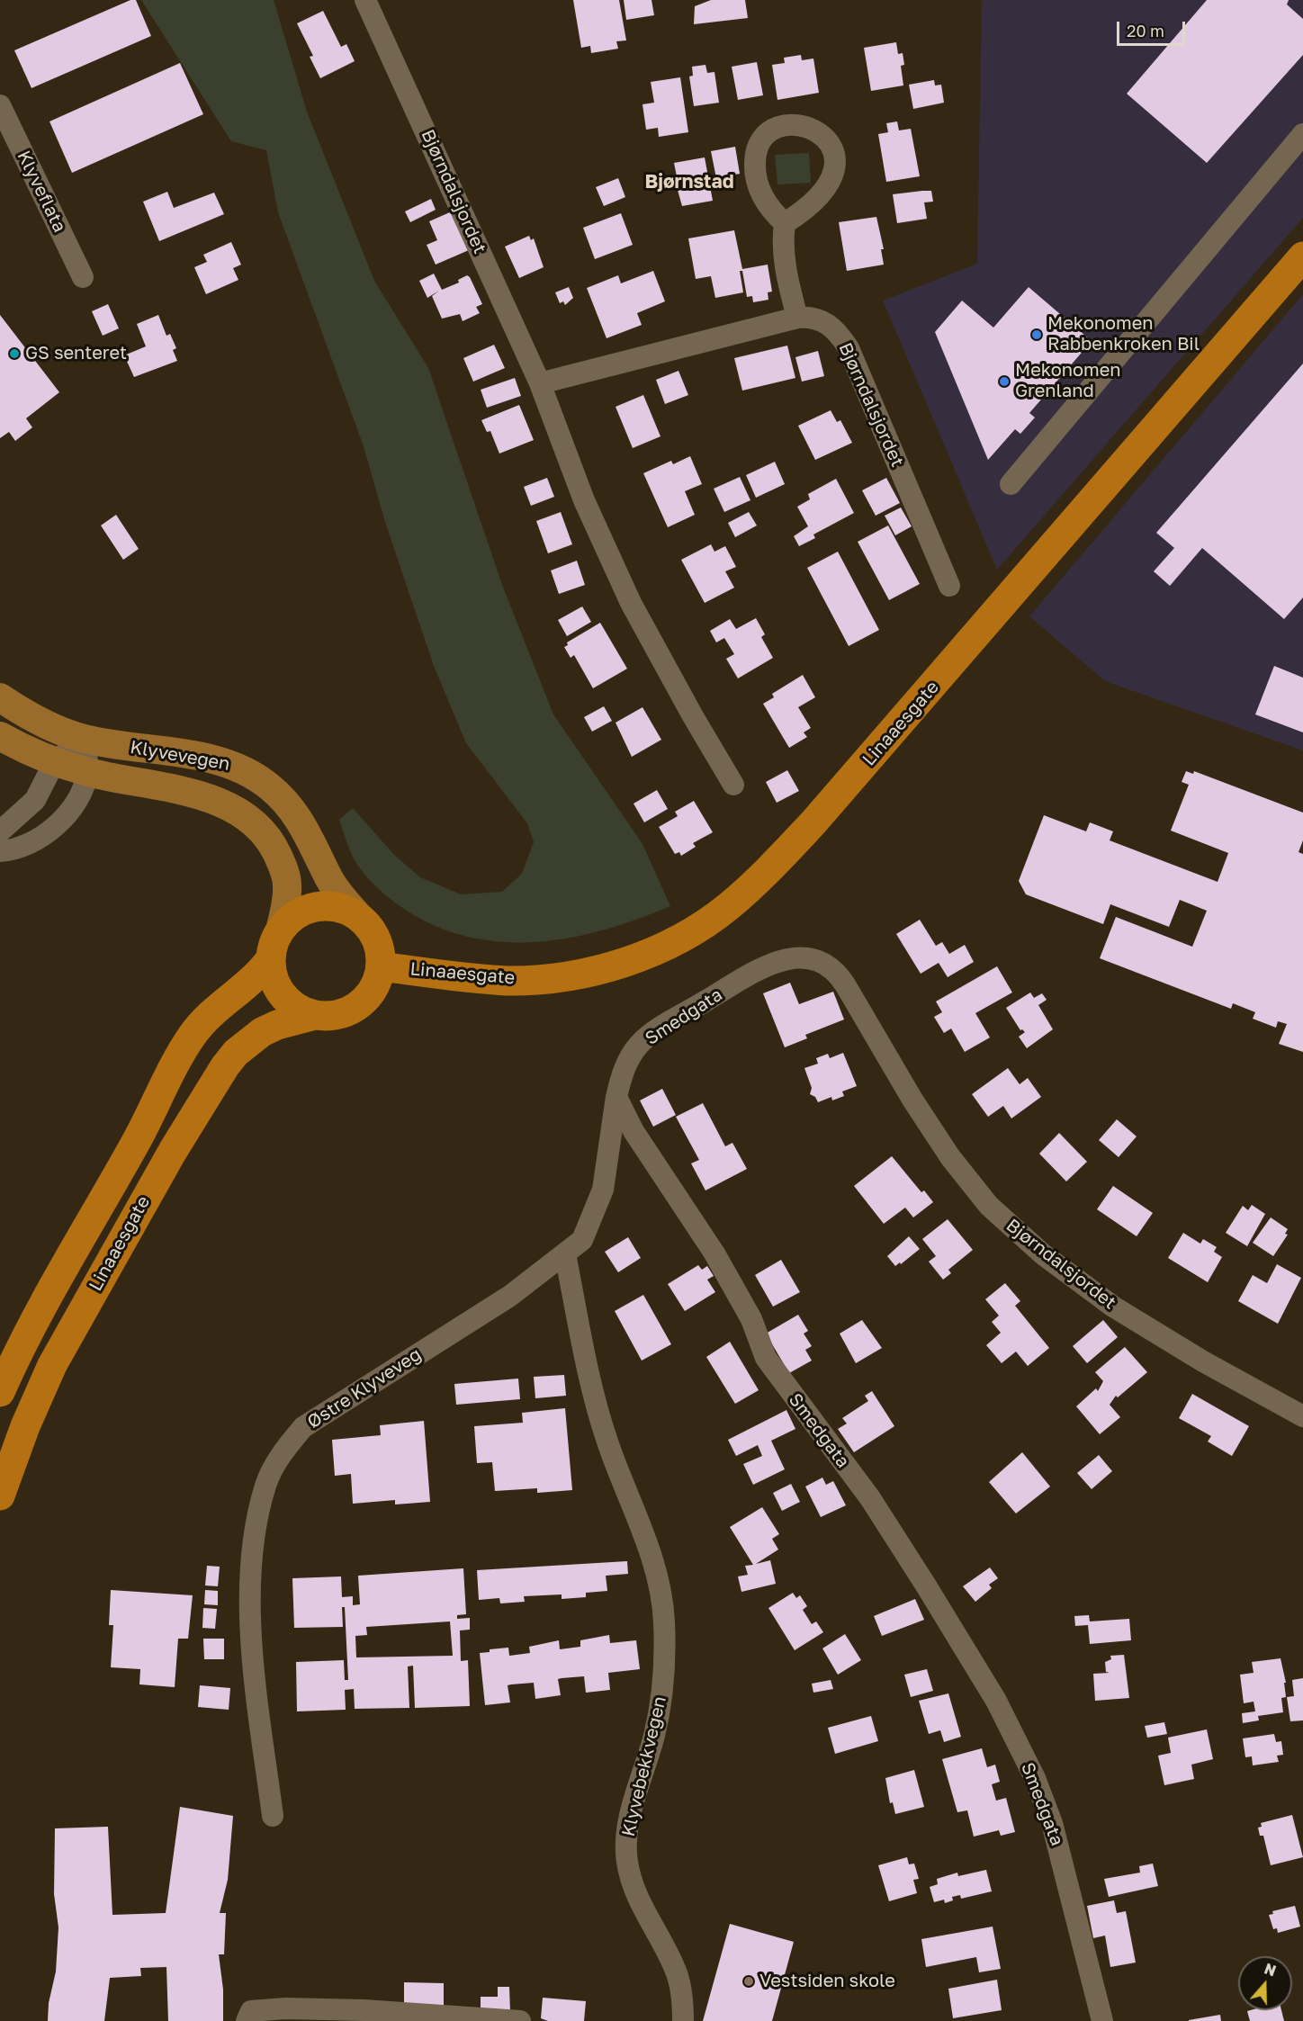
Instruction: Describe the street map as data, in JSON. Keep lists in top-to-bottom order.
{
  "streets": {
    "highway": ["Linaaesgate"],
    "main road": ["Klyvevegen"],
    "street": [
      "Klyveflata",
      "Bjørndalsjordet",
      "Smedgata",
      "Østre Klyveveg",
      "Klyvebekkvegen"
    ]
  },
  "crossings": [
    ["Bjørndalsjordet", "Smedgata"],
    ["Linaaesgate", "Klyvevegen"],
    ["Smedgata", "Østre Klyveveg"],
    ["Østre Klyveveg", "Klyvebekkvegen"]
  ],
  "districts": ["Bjørnstad"],
  "places": [
    "Mekonomen Rabbenkroken Bil",
    "GS senteret",
    "Mekonomen Grenland",
    "Vestsiden skole"
  ],
  "scale_bar": "20 m",
  "north": "top"
}
